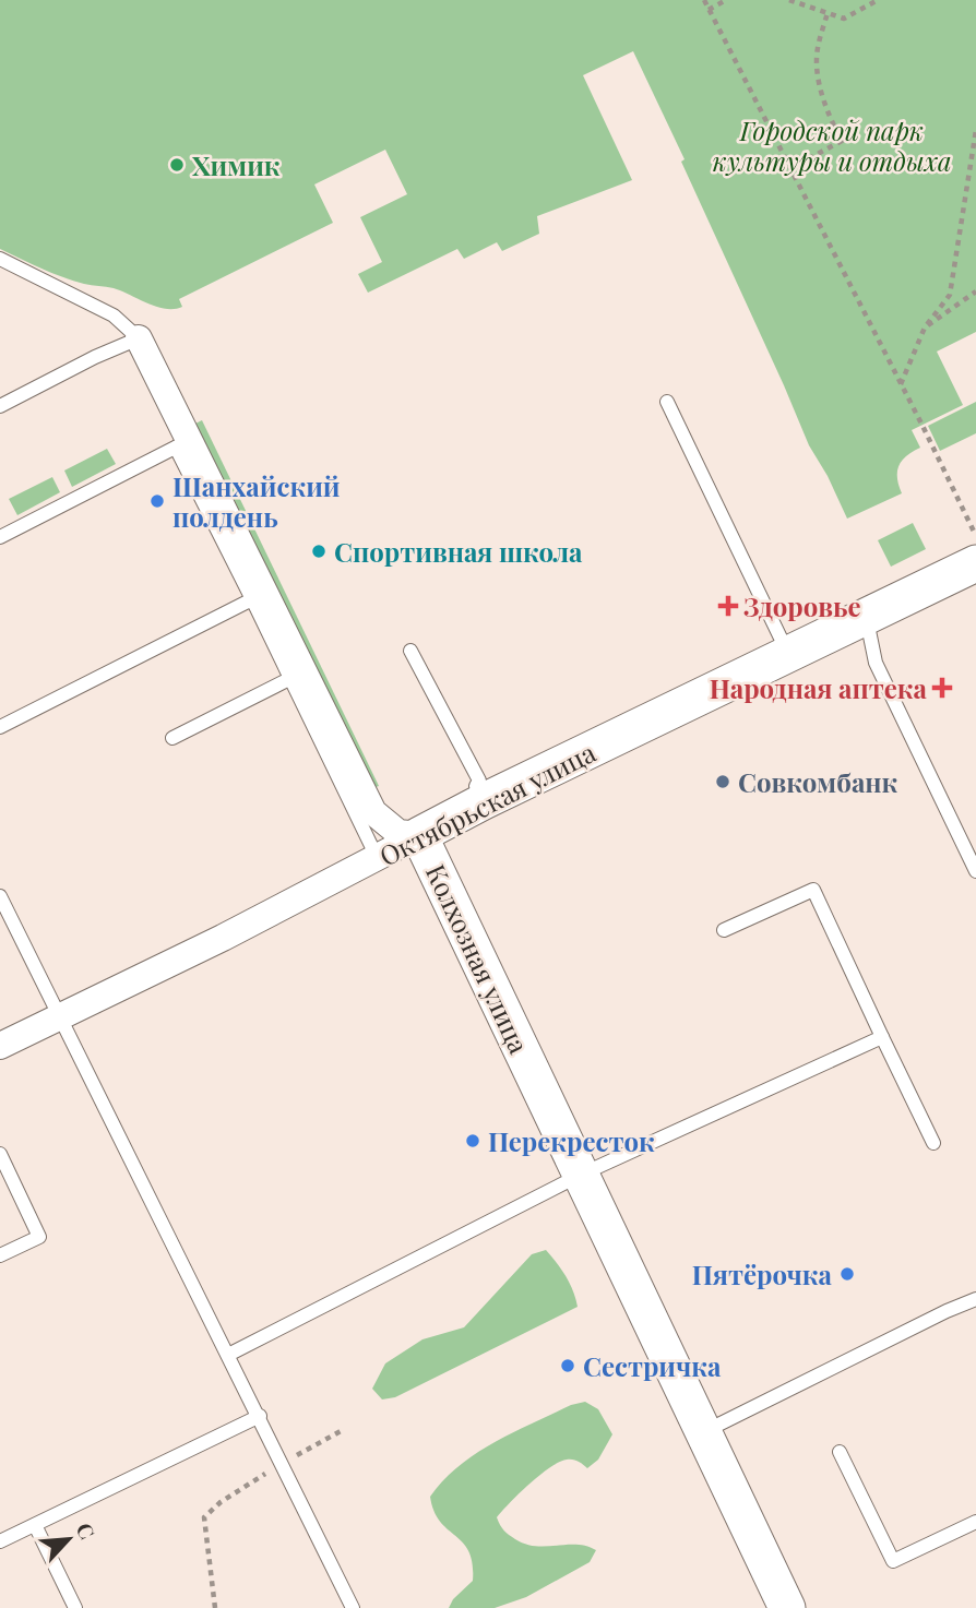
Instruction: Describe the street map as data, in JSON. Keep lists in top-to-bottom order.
{
  "streets": {
    "street": ["Октябрьская улица", "Колхозная улица"]
  },
  "crossings": [
    ["Октябрьская улица", "Колхозная улица"]
  ],
  "parks": ["Городской парк культуры и отдыха"],
  "places": {
    "other": [
      "Химик",
      "Шанхайский полдень",
      "Спортивная школа",
      "Совкомбанк",
      "Перекресток",
      "Пятёрочка",
      "Сестричка"
    ],
    "health": ["Здоровье", "Народная аптека"]
  },
  "north": "top right"
}
